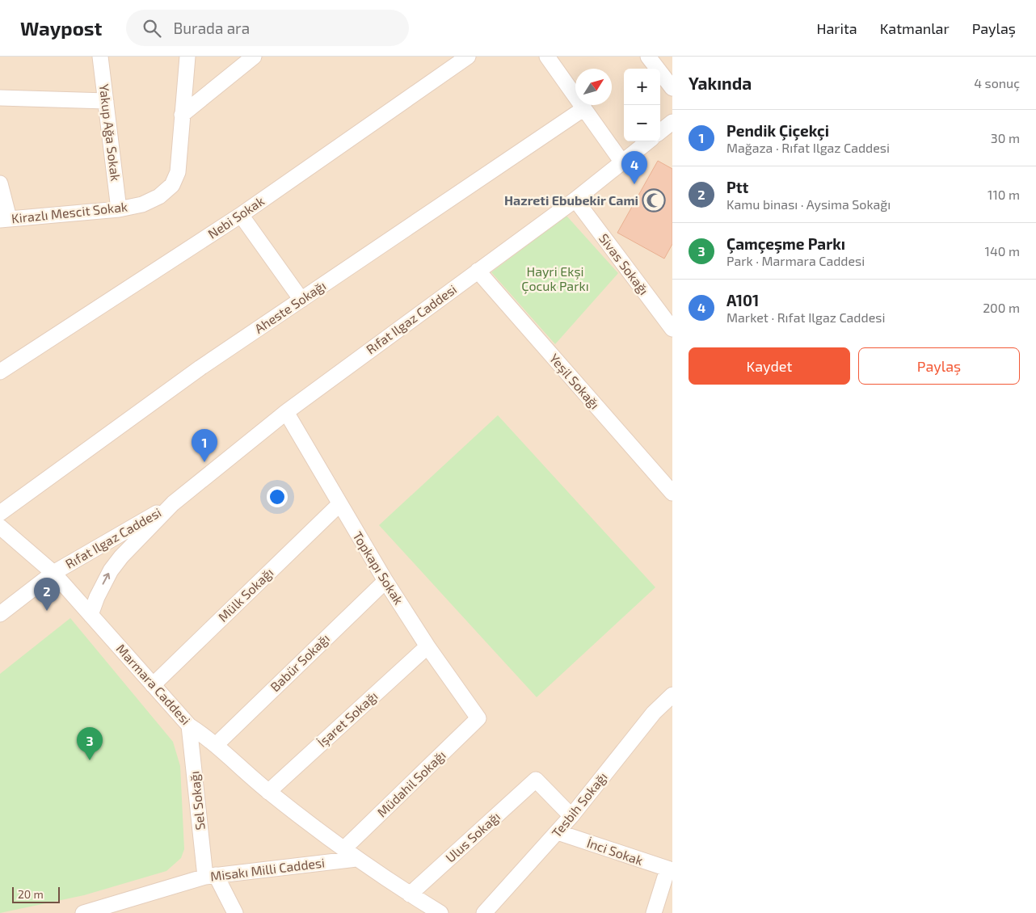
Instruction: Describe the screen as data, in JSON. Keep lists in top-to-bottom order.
{
  "streets": {
    "street": [
      "Yakup Ağa Sokak",
      "Kirazlı Mescit Sokak",
      "Nebi Sokak",
      "Sivas Sokağı",
      "Aheste Sokağı",
      "Rıfat Ilgaz Caddesi",
      "Yeşil Sokağı",
      "Topkapı Sokak",
      "Mülk Sokağı",
      "Babür Sokağı",
      "Marmara Caddesi",
      "İşaret Sokağı",
      "Müdahil Sokağı",
      "Sel Sokağı",
      "Tesbih Sokağı",
      "Ulus Sokağı",
      "İnci Sokak",
      "Misakı Milli Caddesi"
    ]
  },
  "crossings": [
    ["Yakup Ağa Sokak", "Kirazlı Mescit Sokak"],
    ["Sivas Sokağı", "Rıfat Ilgaz Caddesi"],
    ["Rıfat Ilgaz Caddesi", "Yeşil Sokağı"],
    ["Rıfat Ilgaz Caddesi", "Topkapı Sokak"],
    ["Rıfat Ilgaz Caddesi", "Marmara Caddesi"],
    ["Topkapı Sokak", "Mülk Sokağı"],
    ["Topkapı Sokak", "Babür Sokağı"],
    ["Topkapı Sokak", "İşaret Sokağı"],
    ["Topkapı Sokak", "Müdahil Sokağı"],
    ["Mülk Sokağı", "Marmara Caddesi"],
    ["Babür Sokağı", "Marmara Caddesi"],
    ["Marmara Caddesi", "İşaret Sokağı"],
    ["Marmara Caddesi", "Müdahil Sokağı"],
    ["Marmara Caddesi", "Sel Sokağı"],
    ["Marmara Caddesi", "Misakı Milli Caddesi"],
    ["Sel Sokağı", "Misakı Milli Caddesi"],
    ["Tesbih Sokağı", "Ulus Sokağı"],
    ["Tesbih Sokağı", "İnci Sokak"]
  ],
  "parks": ["Hayri Ekşi Çocuk Parkı"],
  "places": {
    "mosque": ["Hazreti Ebubekir Cami"]
  },
  "scale_bar": "20 m",
  "north": "top right",
  "page": {
    "header": "Waypost",
    "search": "Burada ara",
    "nav": ["Harita", "Katmanlar", "Paylaş"],
    "heading": ["Yakında", "4 sonuç"],
    "map_buttons": ["+", "−"],
    "list": [
      {
        "mark": "1",
        "name": "Pendik Çiçekçi",
        "note": "Mağaza · Rıfat Ilgaz Caddesi",
        "value": "30 m"
      },
      {
        "mark": "2",
        "name": "Ptt",
        "note": "Kamu binası · Aysima Sokağı",
        "value": "110 m"
      },
      {
        "mark": "3",
        "name": "Çamçeşme Parkı",
        "note": "Park · Marmara Caddesi",
        "value": "140 m"
      },
      {
        "mark": "4",
        "name": "A101",
        "note": "Market · Rıfat Ilgaz Caddesi",
        "value": "200 m"
      }
    ],
    "pins": [
      "4",
      "1",
      "2",
      "3"
    ],
    "buttons": ["Kaydet", "Paylaş"],
    "scale": "20 m"
  }
}
